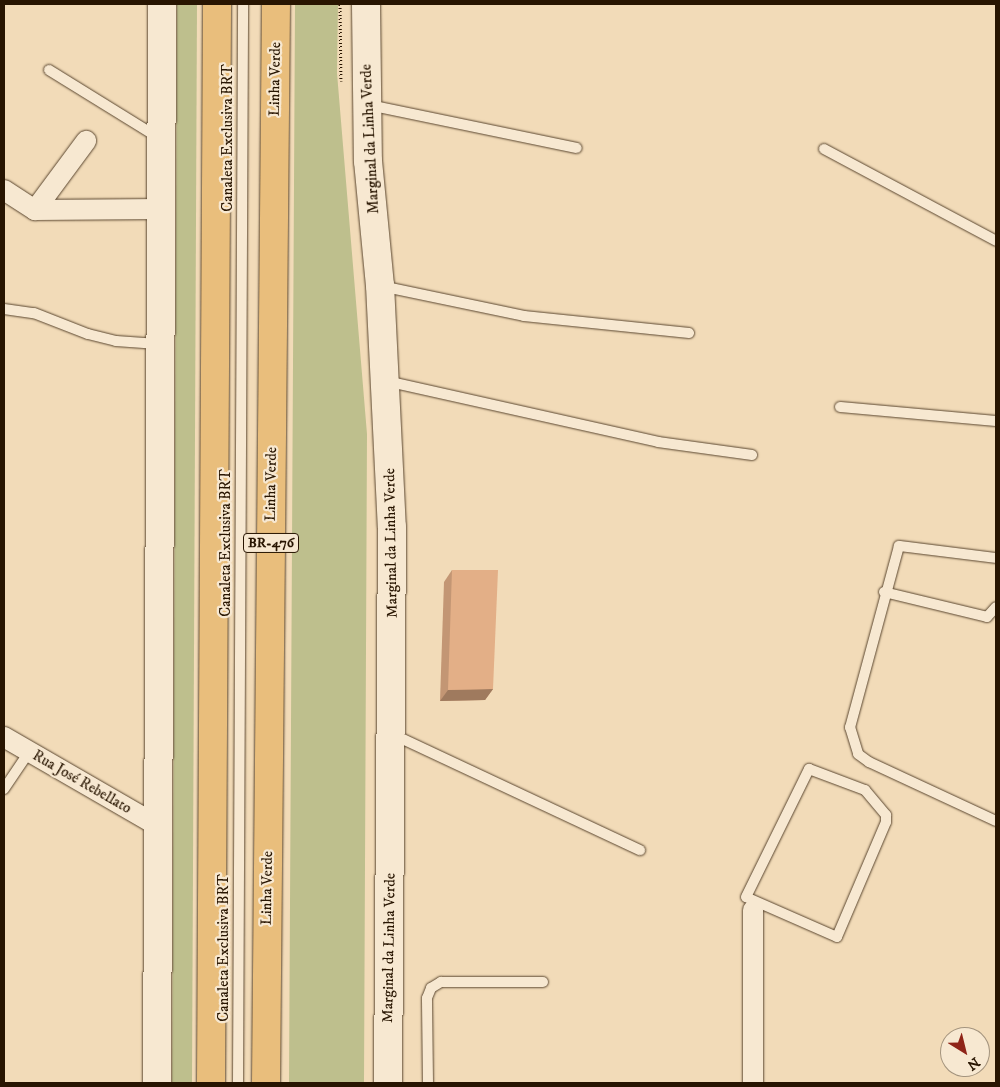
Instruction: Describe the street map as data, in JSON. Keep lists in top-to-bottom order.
{
  "streets": {
    "highway": ["Linha Verde", "BR-476"],
    "main road": ["Marginal da Linha Verde"],
    "street": ["Rua José Rebellato"],
    "lane": ["Canaleta Exclusiva BRT"]
  },
  "north": "bottom right"
}
